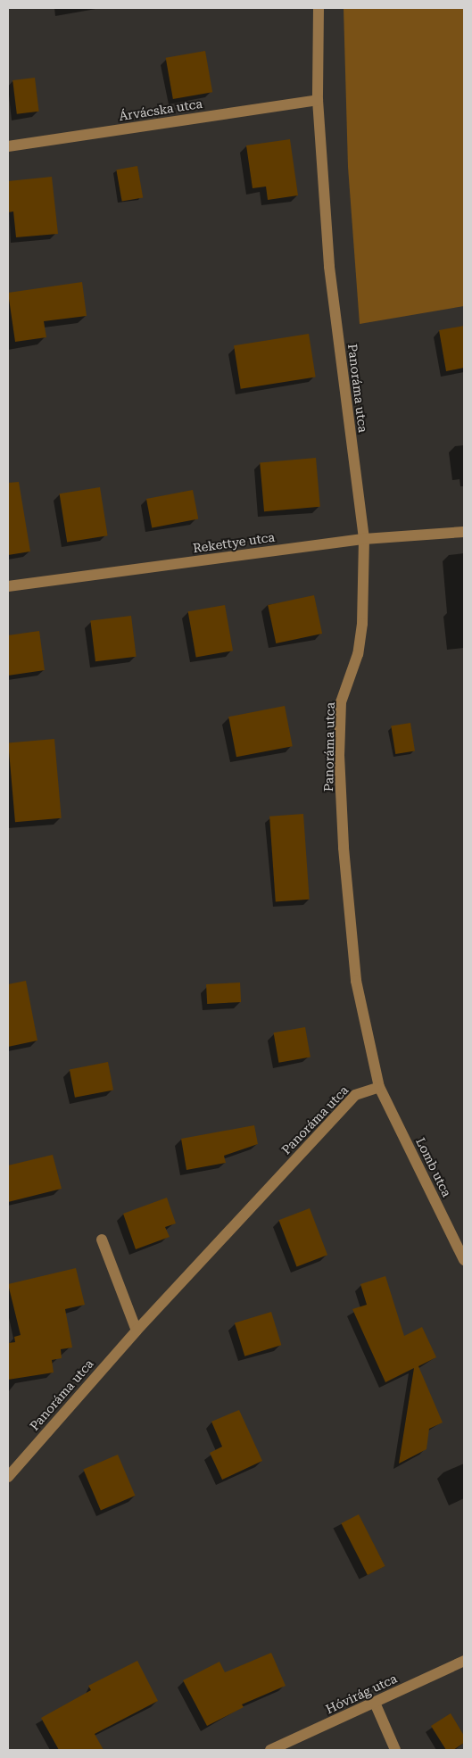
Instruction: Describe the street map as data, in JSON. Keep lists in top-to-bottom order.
{
  "streets": {
    "street": [
      "Árvácska utca",
      "Panoráma utca",
      "Rekettye utca",
      "Lomb utca",
      "Hóvirág utca"
    ]
  },
  "crossings": [
    ["Árvácska utca", "Panoráma utca"],
    ["Panoráma utca", "Rekettye utca"],
    ["Panoráma utca", "Lomb utca"]
  ]
}
